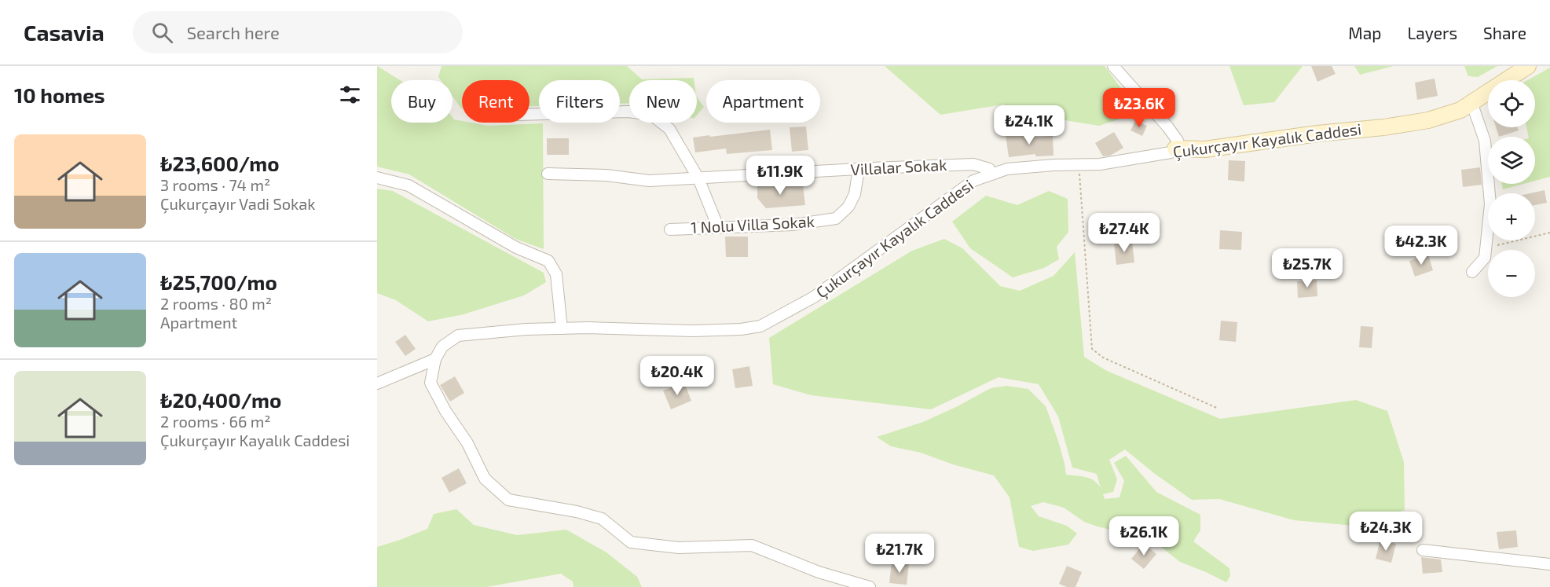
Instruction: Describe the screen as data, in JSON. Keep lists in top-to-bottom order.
{
  "streets": {
    "street": ["Çukurçayır Kayalık Caddesi", "Villalar Sokak", "1 Nolu Villa Sokak"]
  },
  "crossings": [
    ["Çukurçayır Kayalık Caddesi", "Villalar Sokak"],
    ["Villalar Sokak", "1 Nolu Villa Sokak"]
  ],
  "page": {
    "header": "Casavia",
    "search": "Search here",
    "nav": ["Map", "Layers", "Share"],
    "heading": "10 homes",
    "map_buttons": ["+", "−"],
    "chip": [
      "Buy",
      "Rent",
      "Filters",
      "New",
      "Apartment"
    ],
    "price": [
      "₺23.6K",
      "₺24.1K",
      "₺11.9K",
      "₺27.4K",
      "₺42.3K",
      "₺25.7K",
      "₺20.4K",
      "₺24.3K",
      "₺26.1K",
      "₺21.7K"
    ],
    "list": [
      {
        "name": "₺23,600/mo",
        "note": "3 rooms · 74 m² · Çukurçayır Vadi Sokak"
      },
      {
        "name": "₺25,700/mo",
        "note": "2 rooms · 80 m² · Apartment"
      },
      {
        "name": "₺20,400/mo",
        "note": "2 rooms · 66 m² · Çukurçayır Kayalık Caddesi"
      }
    ]
  }
}
